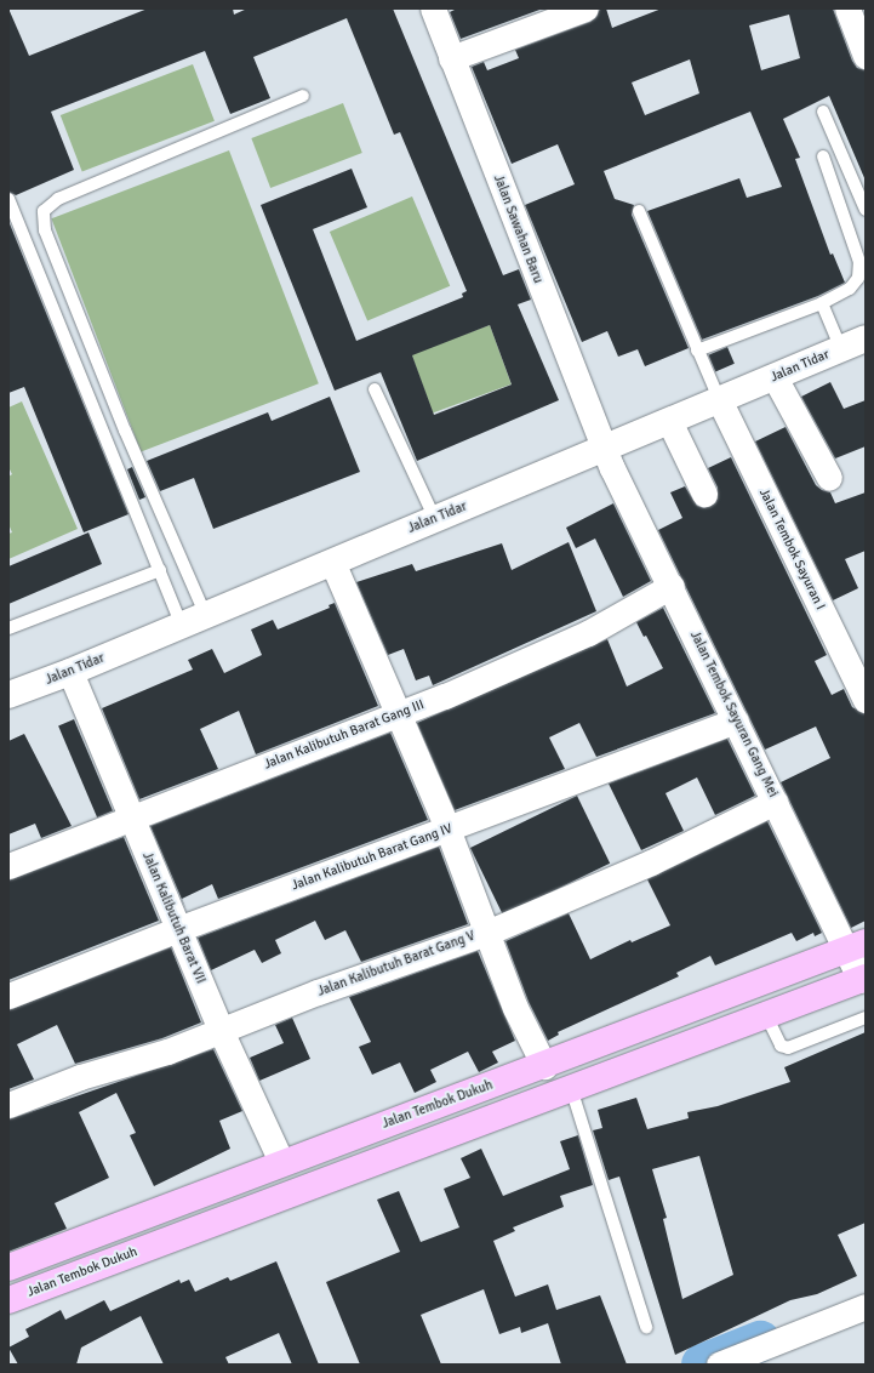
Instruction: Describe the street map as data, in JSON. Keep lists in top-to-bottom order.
{
  "streets": {
    "highway": ["Jalan Tembok Dukuh"],
    "street": [
      "Jalan Sawahan Baru",
      "Jalan Tidar",
      "Jalan Tembok Sayuran I",
      "Jalan Tembok Sayuran Gang Mei",
      "Jalan Kalibutuh Barat Gang III",
      "Jalan Kalibutuh Barat Gang IV",
      "Jalan Kalibutuh Barat VII",
      "Jalan Kalibutuh Barat Gang V"
    ]
  },
  "crossings": [
    ["Jalan Sawahan Baru", "Jalan Tidar"],
    ["Jalan Sawahan Baru", "Jalan Tembok Sayuran Gang Mei"],
    ["Jalan Tidar", "Jalan Tembok Sayuran I"],
    ["Jalan Tidar", "Jalan Tembok Sayuran Gang Mei"],
    ["Jalan Tidar", "Jalan Kalibutuh Barat VII"],
    ["Jalan Tembok Sayuran Gang Mei", "Jalan Kalibutuh Barat Gang III"],
    ["Jalan Tembok Sayuran Gang Mei", "Jalan Kalibutuh Barat Gang IV"],
    ["Jalan Tembok Sayuran Gang Mei", "Jalan Kalibutuh Barat Gang V"],
    ["Jalan Tembok Sayuran Gang Mei", "Jalan Tembok Dukuh"],
    ["Jalan Kalibutuh Barat Gang III", "Jalan Kalibutuh Barat VII"],
    ["Jalan Kalibutuh Barat Gang IV", "Jalan Kalibutuh Barat VII"],
    ["Jalan Kalibutuh Barat VII", "Jalan Kalibutuh Barat Gang V"],
    ["Jalan Kalibutuh Barat VII", "Jalan Tembok Dukuh"]
  ]
}
